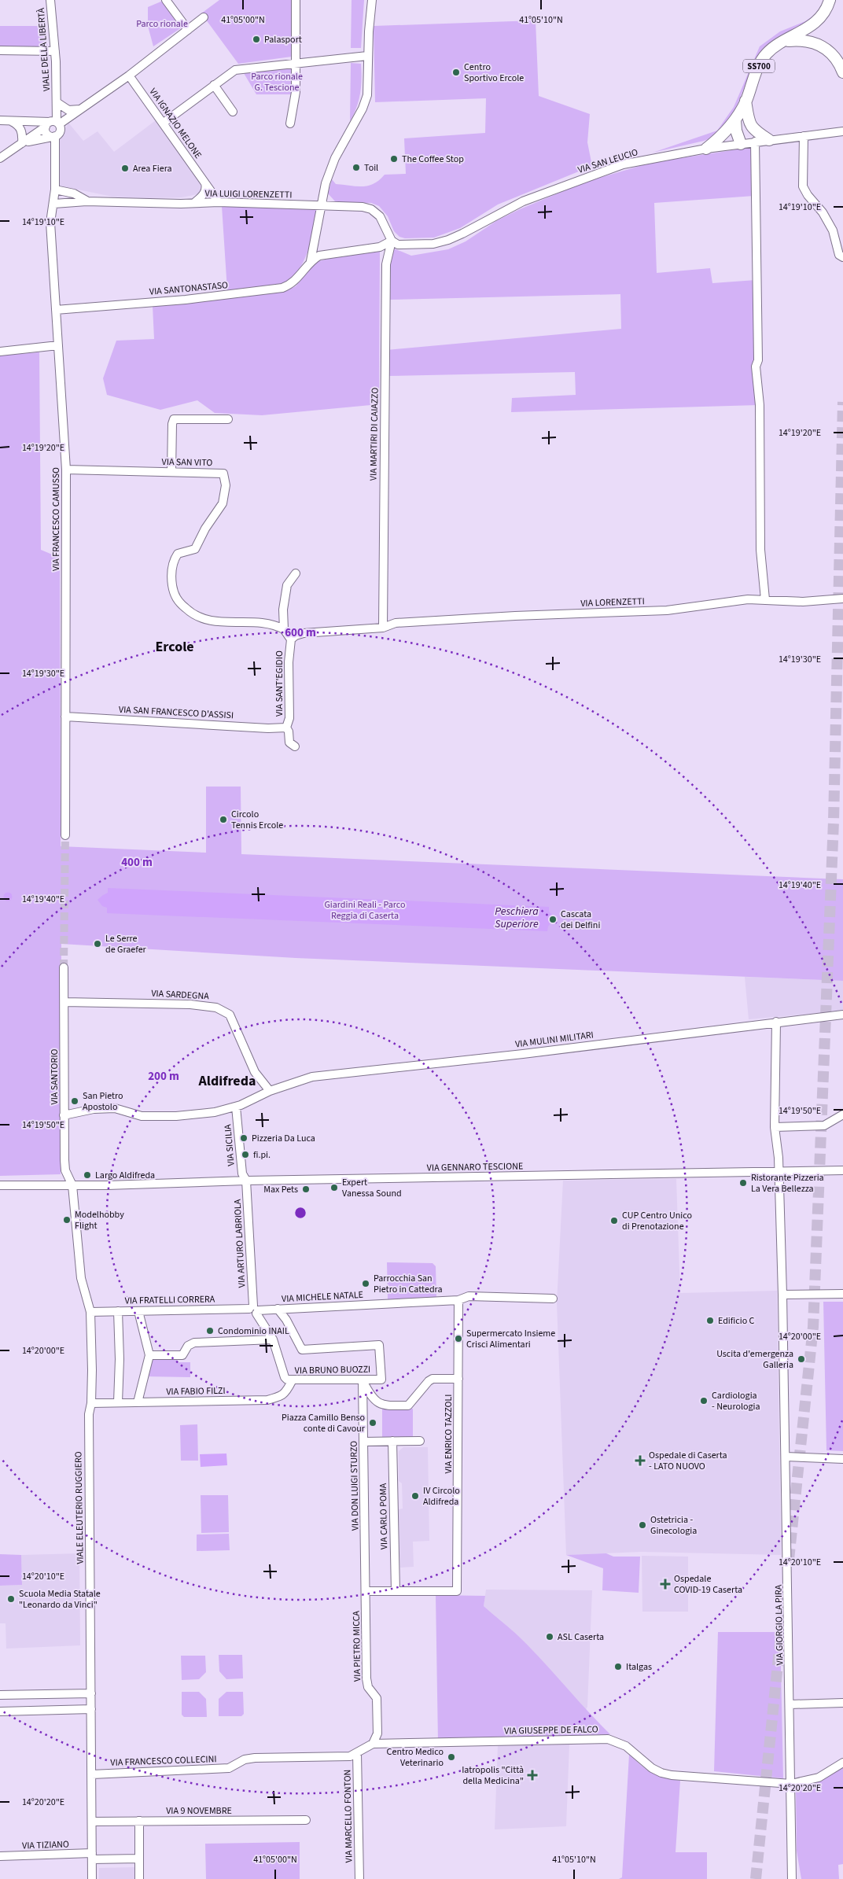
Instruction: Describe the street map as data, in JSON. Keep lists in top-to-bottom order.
{
  "streets": {
    "highway": ["SS700"],
    "street": [
      "VIALE DELLA LIBERTÀ",
      "VIA IGNAZIO MELONE",
      "VIA SAN LEUCIO",
      "VIA LUIGI LORENZETTI",
      "VIA SANTONASTASO",
      "VIA MARTIRI DI CAIAZZO",
      "VIA SAN VITO",
      "VIA FRANCESCO CAMUSSO",
      "VIA LORENZETTI",
      "VIA SANT'EGIDIO",
      "VIA SAN FRANCESCO D'ASSISI",
      "VIA SARDEGNA",
      "VIA MULINI MILITARI",
      "VIA SANTORIO",
      "VIA SICILIA",
      "VIA GENNARO TESCIONE",
      "VIA ARTURO LABRIOLA",
      "VIA MICHELE NATALE",
      "VIA FRATELLI CORRERA",
      "VIA BRUNO BUOZZI",
      "VIA FABIO FILZI",
      "VIA ENRICO TAZZOLI",
      "VIA DON LUIGI STURZO",
      "VIALE ELEUTERIO RUGGIERO",
      "VIA CARLO POMA",
      "VIA GIORGIO LA PIRA",
      "VIA PIETRO MICCA",
      "VIA GIUSEPPE DE FALCO",
      "VIA FRANCESCO COLLECINI",
      "VIA 9 NOVEMBRE",
      "VIA MARCELLO FONTON",
      "VIA TIZIANO"
    ]
  },
  "crossings": [
    ["VIALE DELLA LIBERTÀ", "VIA FRANCESCO CAMUSSO"],
    ["SS700", "VIA SAN LEUCIO"],
    ["VIA IGNAZIO MELONE", "VIA LUIGI LORENZETTI"],
    ["VIA SAN LEUCIO", "VIA LUIGI LORENZETTI"],
    ["VIA SAN LEUCIO", "VIA MARTIRI DI CAIAZZO"],
    ["VIA LUIGI LORENZETTI", "VIA SANTONASTASO"],
    ["VIA LUIGI LORENZETTI", "VIA MARTIRI DI CAIAZZO"],
    ["VIA SANTONASTASO", "VIA FRANCESCO CAMUSSO"],
    ["VIA MARTIRI DI CAIAZZO", "VIA LORENZETTI"],
    ["VIA SAN VITO", "VIA FRANCESCO CAMUSSO"],
    ["VIA SAN VITO", "VIA SANT'EGIDIO"],
    ["VIA FRANCESCO CAMUSSO", "VIA SAN FRANCESCO D'ASSISI"],
    ["VIA LORENZETTI", "VIA SANT'EGIDIO"],
    ["VIA SANT'EGIDIO", "VIA SAN FRANCESCO D'ASSISI"],
    ["VIA SARDEGNA", "VIA MULINI MILITARI"],
    ["VIA SARDEGNA", "VIA SANTORIO"],
    ["VIA MULINI MILITARI", "VIA SANTORIO"],
    ["VIA MULINI MILITARI", "VIA SICILIA"],
    ["VIA MULINI MILITARI", "VIA GIORGIO LA PIRA"],
    ["VIA SANTORIO", "VIA GENNARO TESCIONE"],
    ["VIA SANTORIO", "VIALE ELEUTERIO RUGGIERO"],
    ["VIA SICILIA", "VIA GENNARO TESCIONE"],
    ["VIA SICILIA", "VIA ARTURO LABRIOLA"],
    ["VIA GENNARO TESCIONE", "VIA ARTURO LABRIOLA"],
    ["VIA GENNARO TESCIONE", "VIALE ELEUTERIO RUGGIERO"],
    ["VIA GENNARO TESCIONE", "VIA GIORGIO LA PIRA"],
    ["VIA ARTURO LABRIOLA", "VIA MICHELE NATALE"],
    ["VIA ARTURO LABRIOLA", "VIA FRATELLI CORRERA"],
    ["VIA ARTURO LABRIOLA", "VIA BRUNO BUOZZI"],
    ["VIA MICHELE NATALE", "VIA FRATELLI CORRERA"],
    ["VIA MICHELE NATALE", "VIA BRUNO BUOZZI"],
    ["VIA MICHELE NATALE", "VIA ENRICO TAZZOLI"],
    ["VIA FRATELLI CORRERA", "VIA BRUNO BUOZZI"],
    ["VIA FRATELLI CORRERA", "VIALE ELEUTERIO RUGGIERO"],
    ["VIA BRUNO BUOZZI", "VIA FABIO FILZI"],
    ["VIA BRUNO BUOZZI", "VIA DON LUIGI STURZO"],
    ["VIA FABIO FILZI", "VIALE ELEUTERIO RUGGIERO"],
    ["VIA ENRICO TAZZOLI", "VIA CARLO POMA"],
    ["VIA DON LUIGI STURZO", "VIA PIETRO MICCA"],
    ["VIALE ELEUTERIO RUGGIERO", "VIA FRANCESCO COLLECINI"],
    ["VIALE ELEUTERIO RUGGIERO", "VIA 9 NOVEMBRE"],
    ["VIALE ELEUTERIO RUGGIERO", "VIA TIZIANO"],
    ["VIA GIORGIO LA PIRA", "VIA GIUSEPPE DE FALCO"],
    ["VIA PIETRO MICCA", "VIA GIUSEPPE DE FALCO"],
    ["VIA PIETRO MICCA", "VIA FRANCESCO COLLECINI"],
    ["VIA GIUSEPPE DE FALCO", "VIA FRANCESCO COLLECINI"],
    ["VIA FRANCESCO COLLECINI", "VIA MARCELLO FONTON"]
  ],
  "districts": ["Ercole", "Aldifreda"],
  "water": ["Peschiera Superiore"],
  "parks": ["Parco rionale", "Parco rionale G. Tescione", "Giardini Reali - Parco Reggia di Caserta"],
  "places": {
    "other": [
      "Palasport",
      "Centro Sportivo Ercole",
      "The Coffee Stop",
      "Toil",
      "Area Fiera",
      "Circolo Tennis Ercole",
      "Cascata dei Delfini",
      "Le Serre de Graefer",
      "San Pietro Apostolo",
      "Pizzeria Da Luca",
      "fi.pi.",
      "Largo Aldifreda",
      "Ristorante Pizzeria La Vera Bellezza",
      "Expert Vanessa Sound",
      "Max Pets",
      "Modelhobby Flight",
      "CUP Centro Unico di Prenotazione",
      "Parrocchia San Pietro in Cattedra",
      "Edificio C",
      "Condominio INAIL",
      "Supermercato Insieme Crisci Alimentari",
      "Uscita d'emergenza Galleria",
      "Cardiologia - Neurologia",
      "Piazza Camillo Benso conte di Cavour",
      "IV Circolo Aldifreda",
      "Ostetricia - Ginecologia",
      "Scuola Media Statale \"Leonardo da Vinci\"",
      "ASL Caserta",
      "Italgas",
      "Centro Medico Veterinario"
    ],
    "health": ["Ospedale di Caserta - LATO NUOVO", "Ospedale COVID-19 Caserta", "Iatropolis \"Città della Medicina\""]
  },
  "coordinates": [
    "41°05'00\"N",
    "41°05'10\"N",
    "14°19'10\"E",
    "14°19'20\"E",
    "14°19'30\"E",
    "14°19'40\"E",
    "14°19'50\"E",
    "14°20'00\"E",
    "14°20'10\"E",
    "14°20'20\"E"
  ],
  "rings": ["600 m", "400 m", "200 m"]
}
